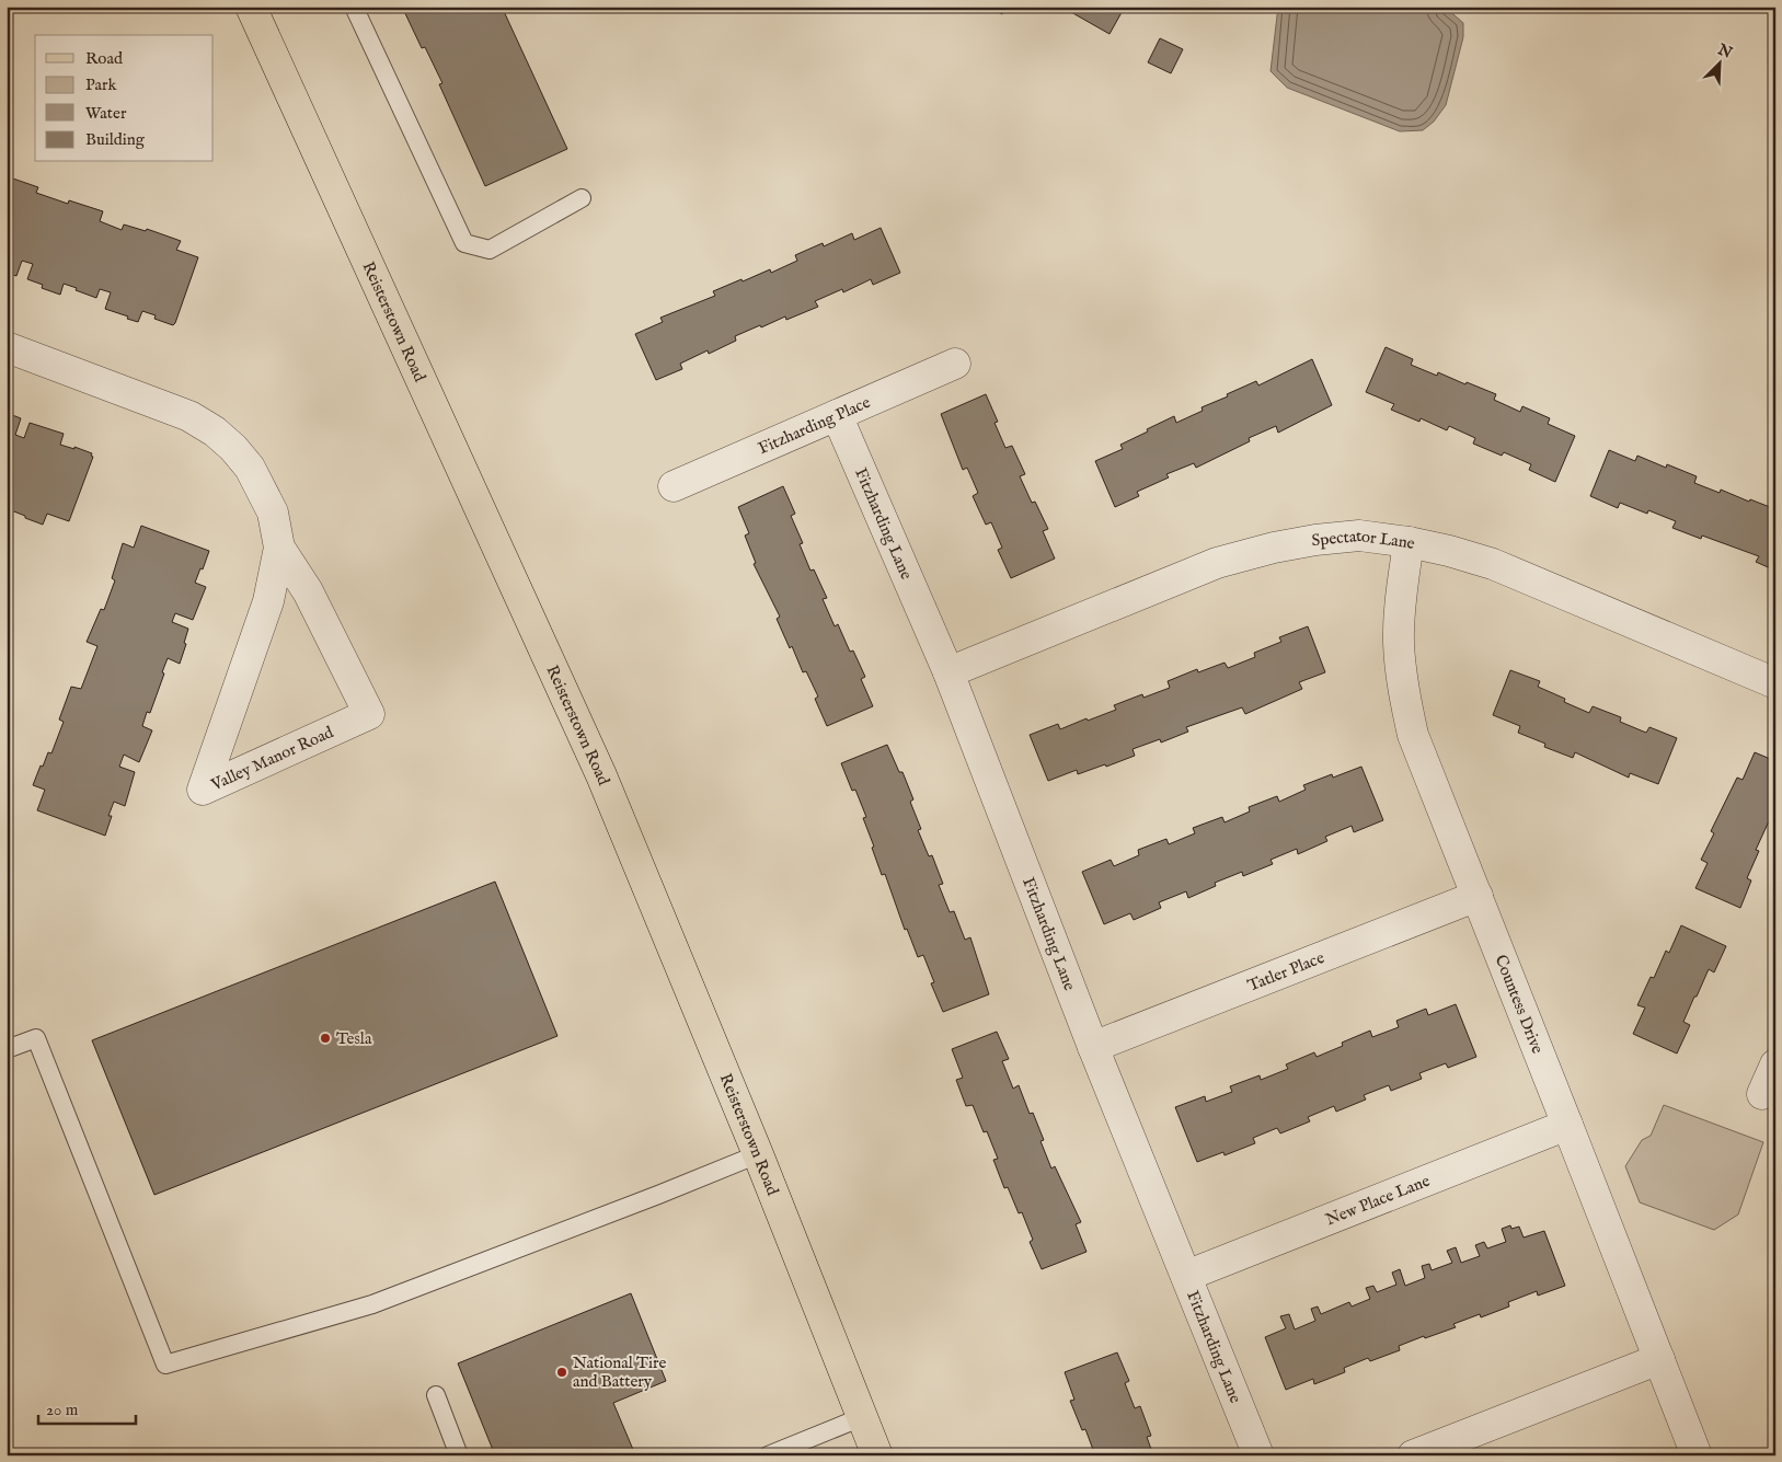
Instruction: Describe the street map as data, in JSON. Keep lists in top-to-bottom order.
{
  "streets": {
    "main road": ["Reisterstown Road"],
    "street": [
      "Fitzharding Place",
      "Fitzharding Lane",
      "Spectator Lane",
      "Valley Manor Road",
      "Tatler Place",
      "Countess Drive",
      "New Place Lane"
    ]
  },
  "crossings": [
    ["Fitzharding Place", "Fitzharding Lane"],
    ["Fitzharding Lane", "Spectator Lane"],
    ["Fitzharding Lane", "Tatler Place"],
    ["Fitzharding Lane", "New Place Lane"],
    ["Spectator Lane", "Countess Drive"],
    ["Tatler Place", "Countess Drive"],
    ["Countess Drive", "New Place Lane"]
  ],
  "places": ["Tesla", "National Tire and Battery"],
  "legend": [
    "Road",
    "Park",
    "Water",
    "Building"
  ],
  "scale_bar": "20 m",
  "north": "top right"
}
